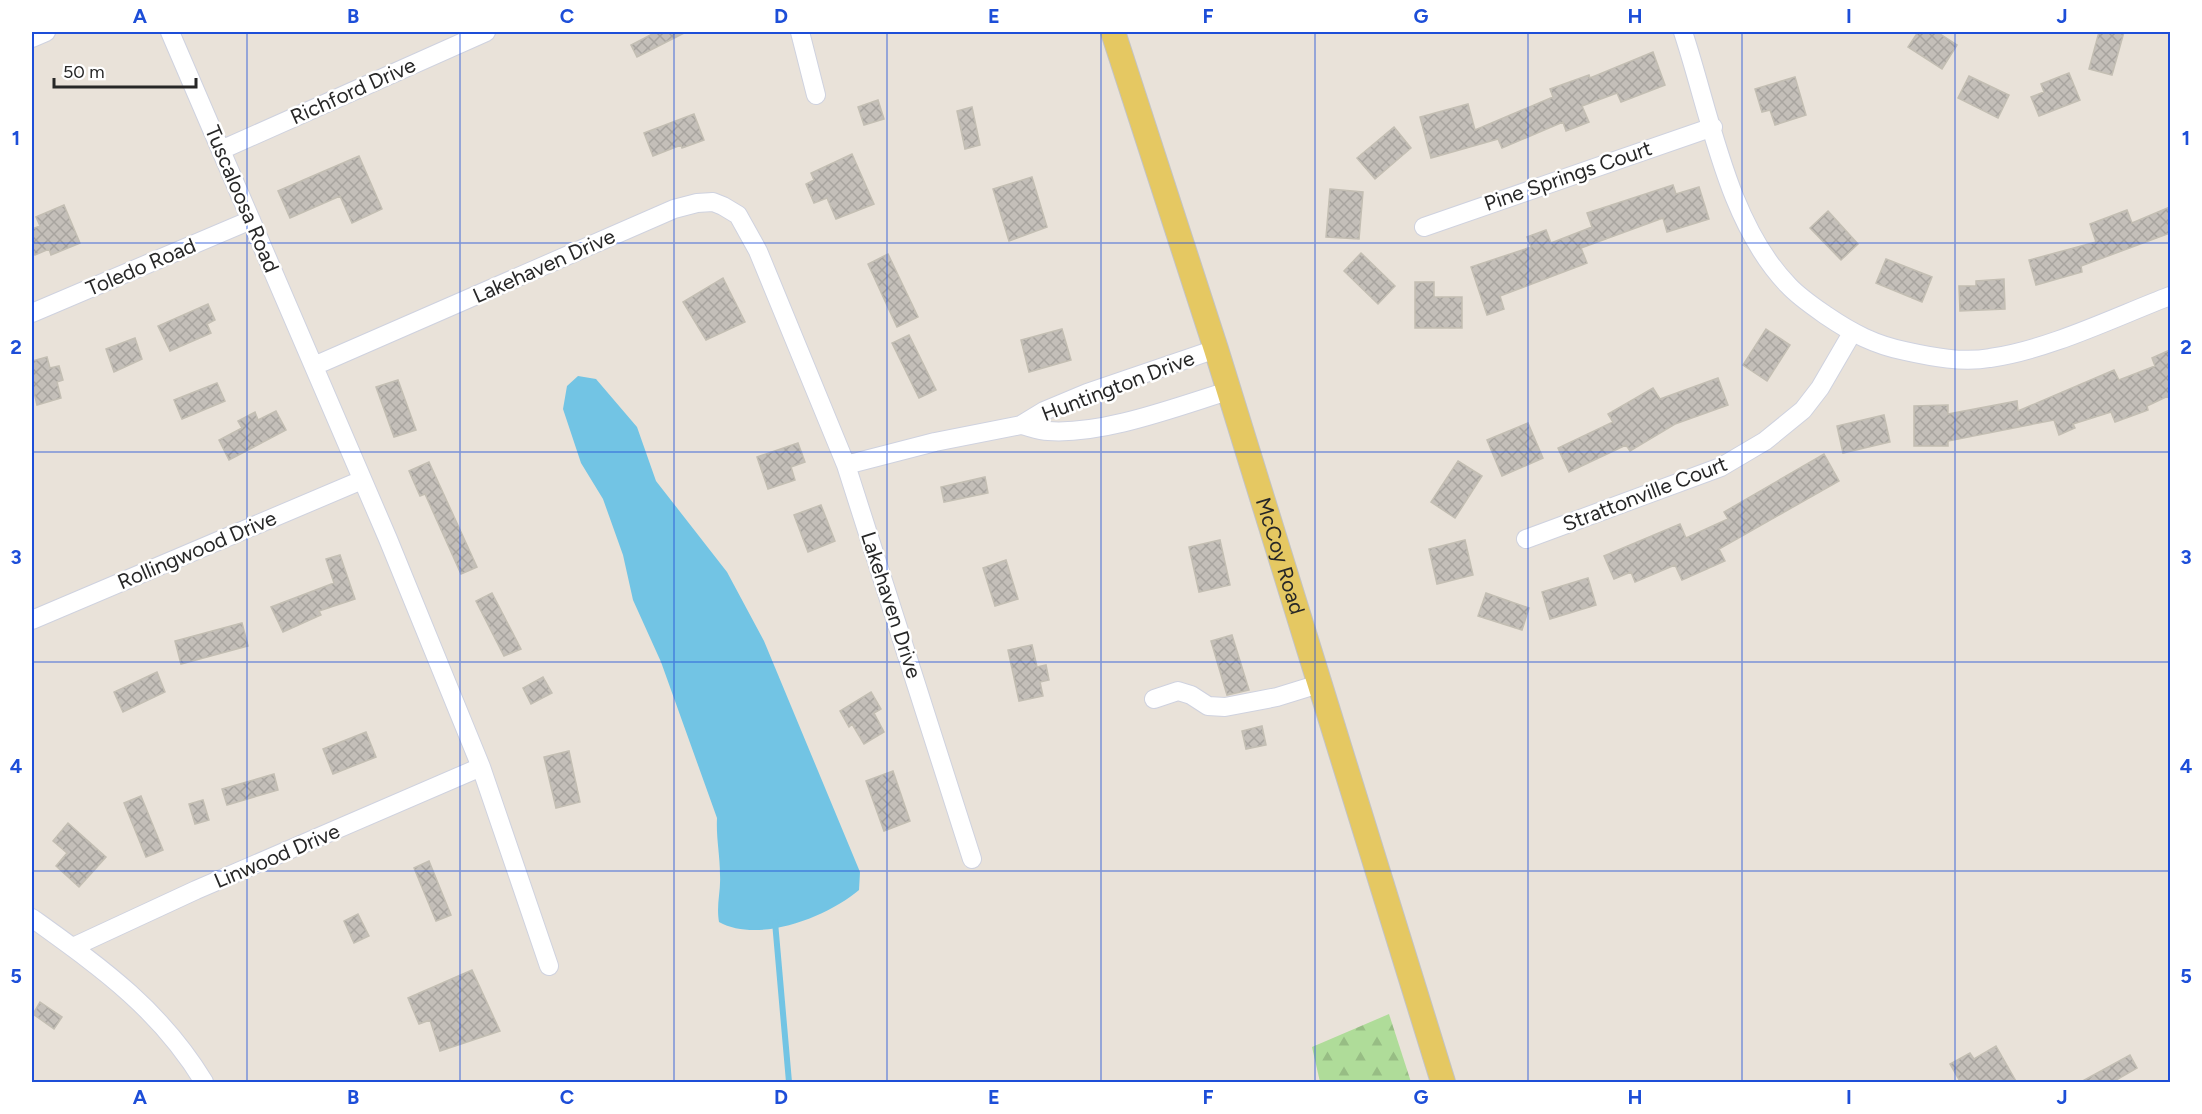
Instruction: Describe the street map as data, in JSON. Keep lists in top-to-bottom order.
{
  "streets": {
    "main road": ["McCoy Road"],
    "street": [
      "Richford Drive",
      "Pine Springs Court",
      "Tuscaloosa Road",
      "Lakehaven Drive",
      "Toledo Road",
      "Huntington Drive",
      "Strattonville Court",
      "Rollingwood Drive",
      "Linwood Drive"
    ]
  },
  "crossings": [
    ["Richford Drive", "Tuscaloosa Road"],
    ["Tuscaloosa Road", "Lakehaven Drive"],
    ["Tuscaloosa Road", "Toledo Road"],
    ["Lakehaven Drive", "Huntington Drive"],
    ["Huntington Drive", "McCoy Road"]
  ],
  "scale_bar": "50 m",
  "grid": {
    "columns": [
      "A",
      "B",
      "C",
      "D",
      "E",
      "F",
      "G",
      "H",
      "I",
      "J"
    ],
    "rows": [
      "1",
      "2",
      "3",
      "4",
      "5"
    ]
  }
}
